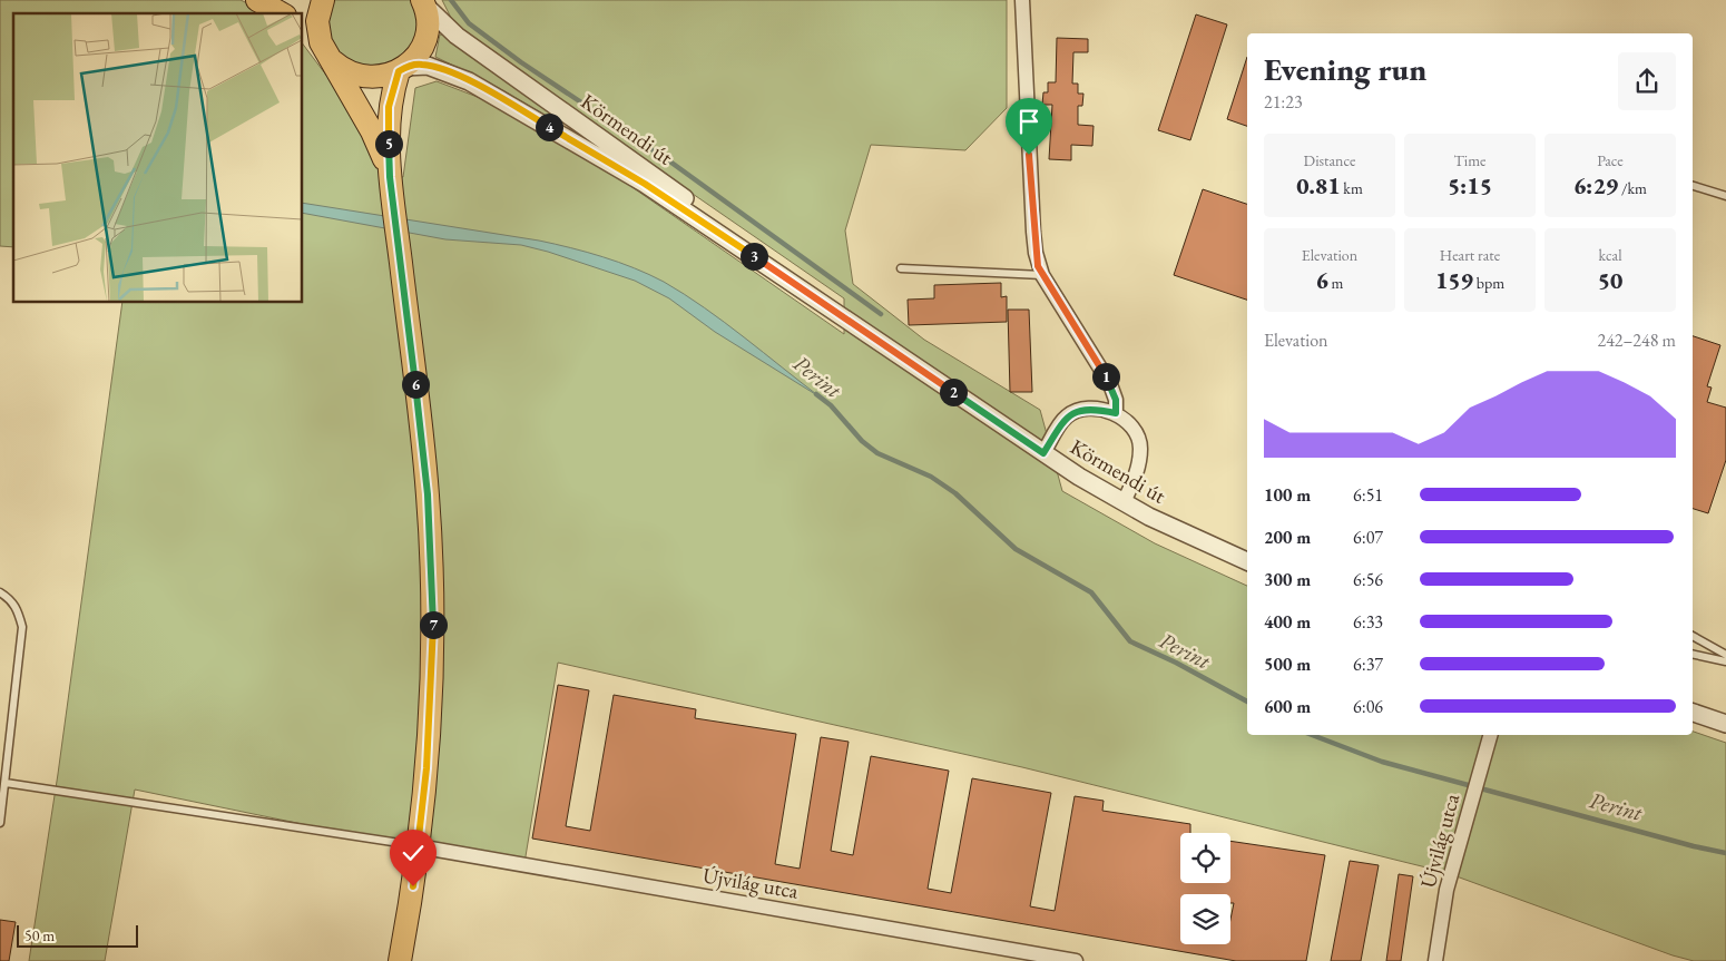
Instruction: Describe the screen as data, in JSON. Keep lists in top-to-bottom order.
{
  "streets": {
    "street": ["Körmendi út", "Újvilág utca"]
  },
  "water": ["Perint"],
  "scale_bar": "50 m",
  "page": {
    "heading": ["Evening run", "21:23"],
    "pins": [
      "4",
      "5",
      "3",
      "1",
      "6",
      "2",
      "7"
    ],
    "stats": [
      ["Distance", "0.81 km"],
      ["Time", "5:15"],
      ["Pace", "6:29 /km"],
      ["Elevation", "6 m"],
      ["Heart rate", "159 bpm"],
      ["kcal", "50"]
    ],
    "chart": ["Elevation", "242–248 m"],
    "list": [
      {
        "name": "100 m",
        "note": "6:51"
      },
      {
        "name": "200 m",
        "note": "6:07"
      },
      {
        "name": "300 m",
        "note": "6:56"
      },
      {
        "name": "400 m",
        "note": "6:33"
      },
      {
        "name": "500 m",
        "note": "6:37"
      },
      {
        "name": "600 m",
        "note": "6:06"
      }
    ],
    "scale": "50 m"
  }
}
